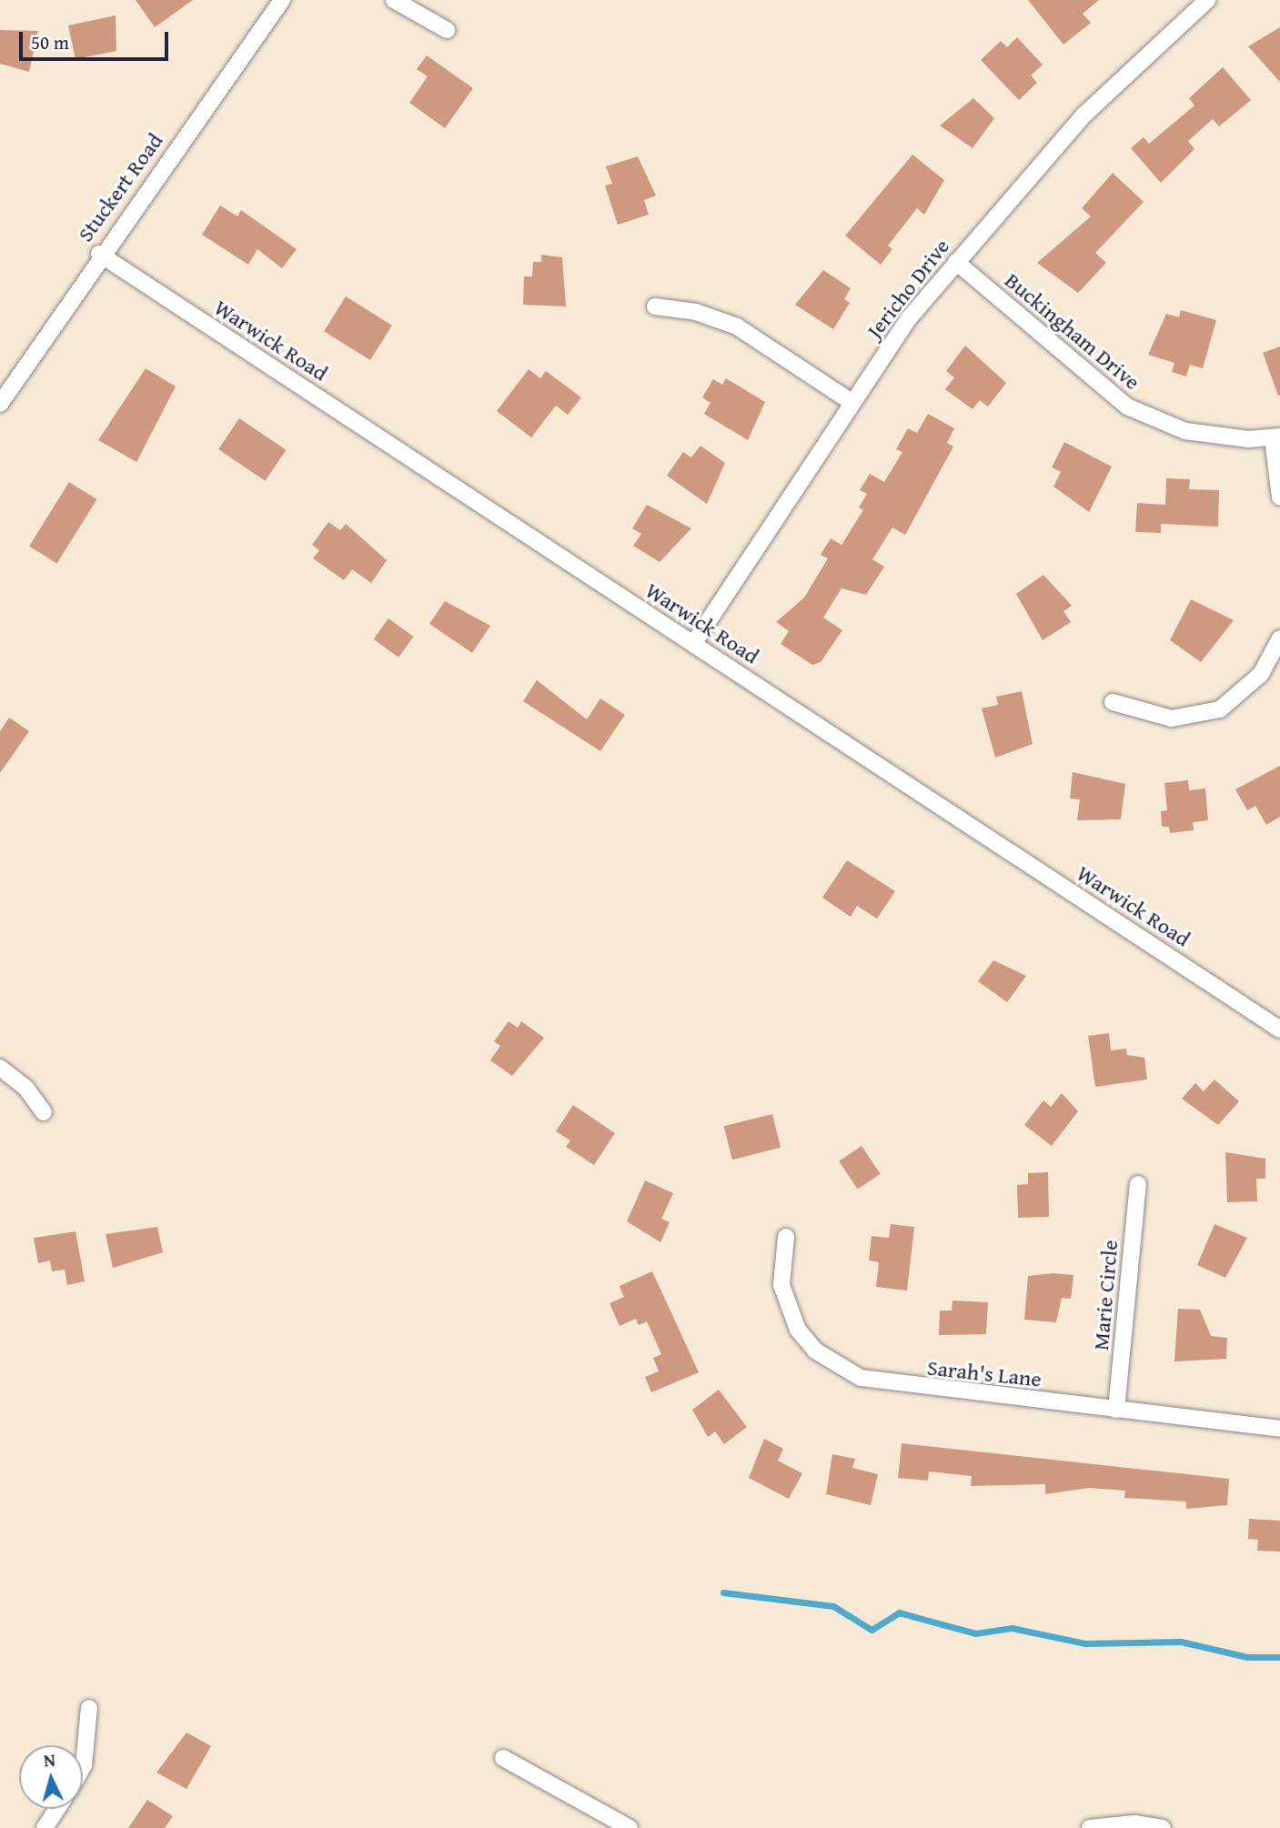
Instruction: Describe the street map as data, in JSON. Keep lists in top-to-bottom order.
{
  "streets": {
    "street": [
      "Stuckert Road",
      "Jericho Drive",
      "Buckingham Drive",
      "Warwick Road",
      "Marie Circle",
      "Sarah's Lane"
    ]
  },
  "crossings": [
    ["Stuckert Road", "Warwick Road"],
    ["Jericho Drive", "Buckingham Drive"],
    ["Jericho Drive", "Warwick Road"],
    ["Marie Circle", "Sarah's Lane"]
  ],
  "scale_bar": "50 m",
  "north": "top"
}
